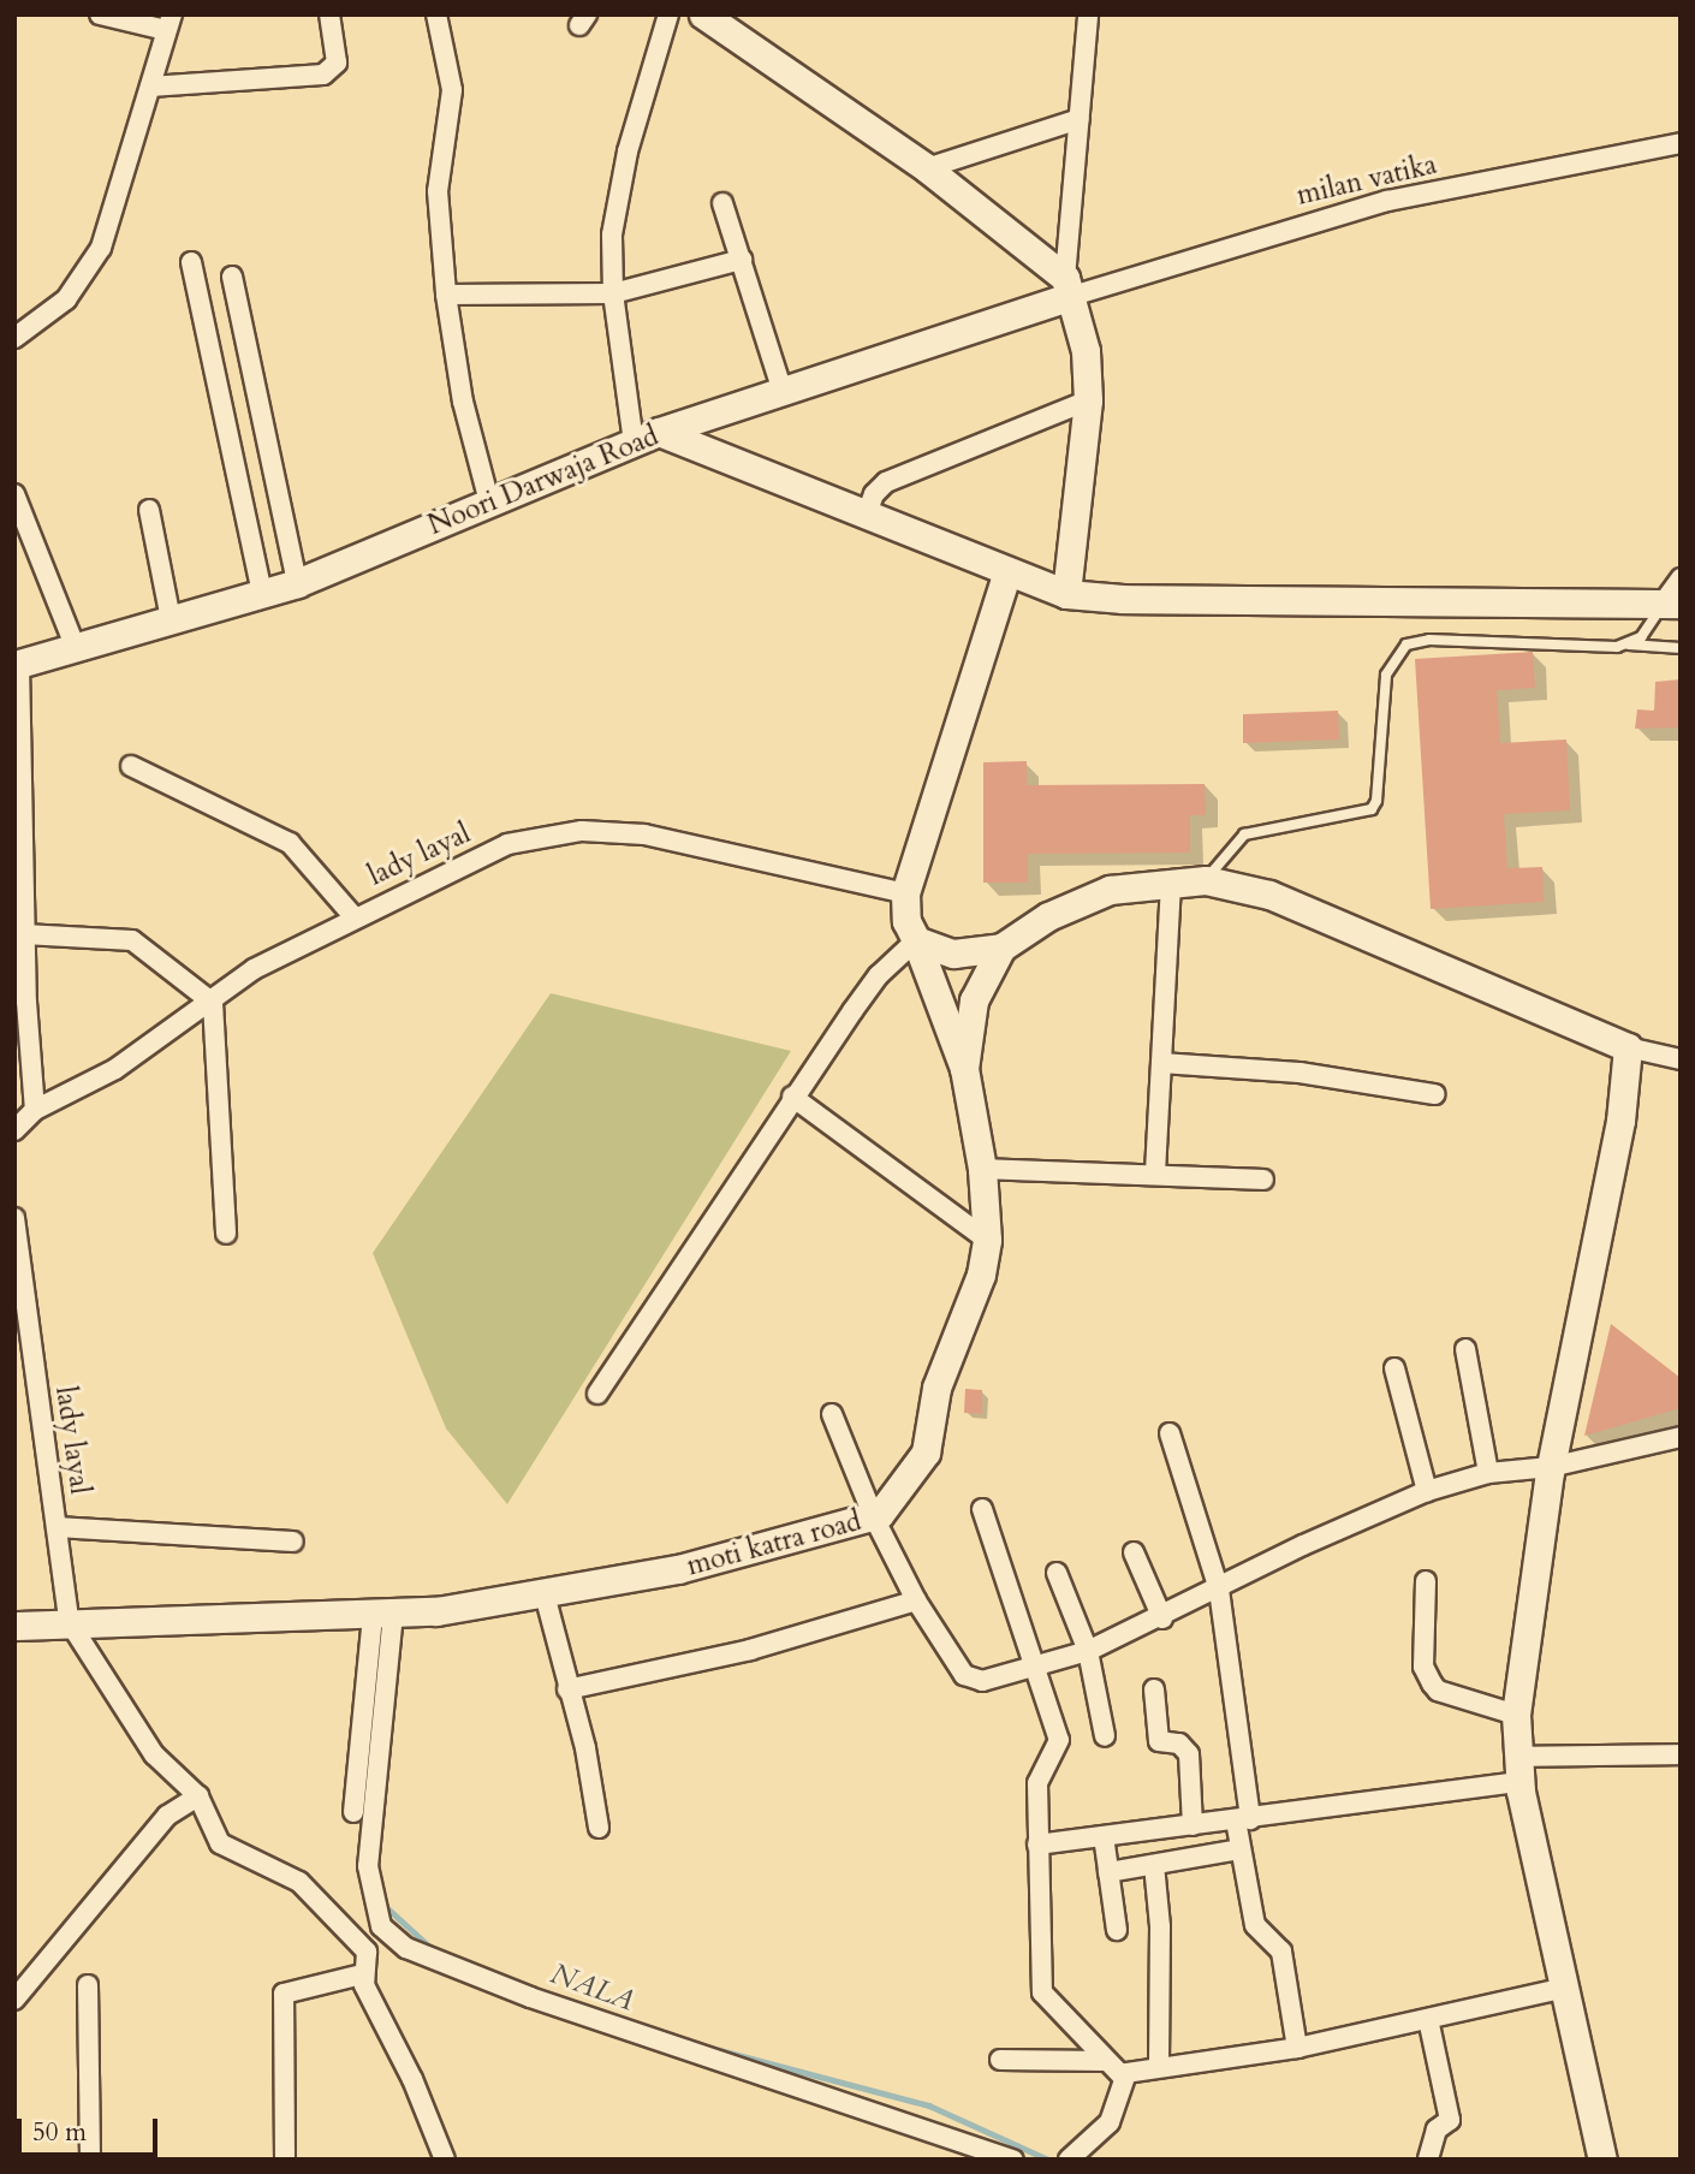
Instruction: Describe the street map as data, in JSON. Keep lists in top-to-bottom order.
{
  "streets": {
    "street": [
      "milan vatika",
      "Noori Darwaja Road",
      "lady layal",
      "moti katra road"
    ]
  },
  "crossings": [
    ["milan vatika", "Noori Darwaja Road"],
    ["lady layal", "moti katra road"]
  ],
  "water": ["NALA"],
  "scale_bar": "50 m"
}
